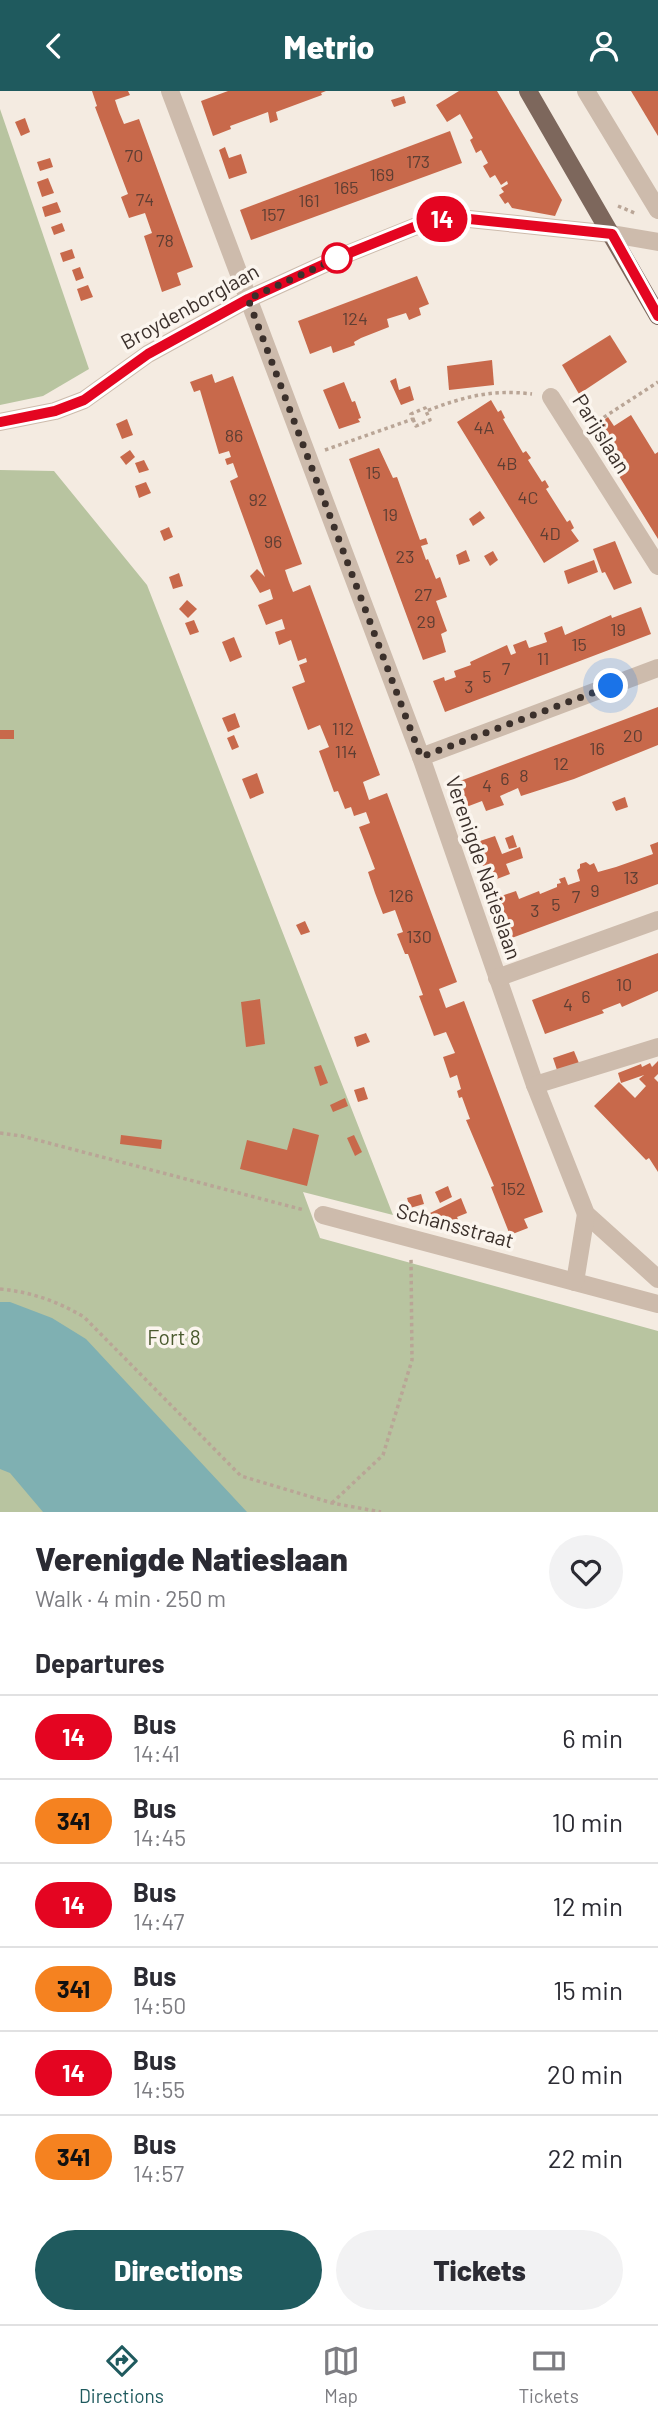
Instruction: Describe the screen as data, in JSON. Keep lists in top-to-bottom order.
{
  "streets": {
    "street": [
      "Broydenborglaan",
      "Parijslaan",
      "Verenigde Natieslaan",
      "Schansstraat"
    ]
  },
  "crossings": [
    ["Broydenborglaan", "Verenigde Natieslaan"]
  ],
  "parks": ["Fort 8"],
  "lines": ["bus line 14"],
  "house_numbers": [
    "70",
    "173",
    "169",
    "165",
    "74",
    "161",
    "157",
    "78",
    "124",
    "4A",
    "86",
    "4B",
    "15",
    "4C",
    "92",
    "19",
    "4D",
    "96",
    "23",
    "27",
    "29",
    "19",
    "15",
    "11",
    "7",
    "5",
    "3",
    "112",
    "20",
    "16",
    "114",
    "12",
    "8",
    "6",
    "4",
    "13",
    "9",
    "126",
    "7",
    "5",
    "3",
    "130",
    "10",
    "6",
    "4",
    "152"
  ],
  "page": {
    "header": "Metrio",
    "on_map": "14",
    "heading": [
      ["Verenigde Natieslaan", "Walk · 4 min · 250 m"],
      "Departures"
    ],
    "list": [
      {
        "mark": "14",
        "name": "Bus",
        "note": "14:41",
        "value": "6 min"
      },
      {
        "mark": "341",
        "name": "Bus",
        "note": "14:45",
        "value": "10 min"
      },
      {
        "mark": "14",
        "name": "Bus",
        "note": "14:47",
        "value": "12 min"
      },
      {
        "mark": "341",
        "name": "Bus",
        "note": "14:50",
        "value": "15 min"
      },
      {
        "mark": "14",
        "name": "Bus",
        "note": "14:55",
        "value": "20 min"
      },
      {
        "mark": "341",
        "name": "Bus",
        "note": "14:57",
        "value": "22 min"
      }
    ],
    "buttons": ["Directions", "Tickets"],
    "tabs": ["Directions", "Map", "Tickets"]
  }
}
